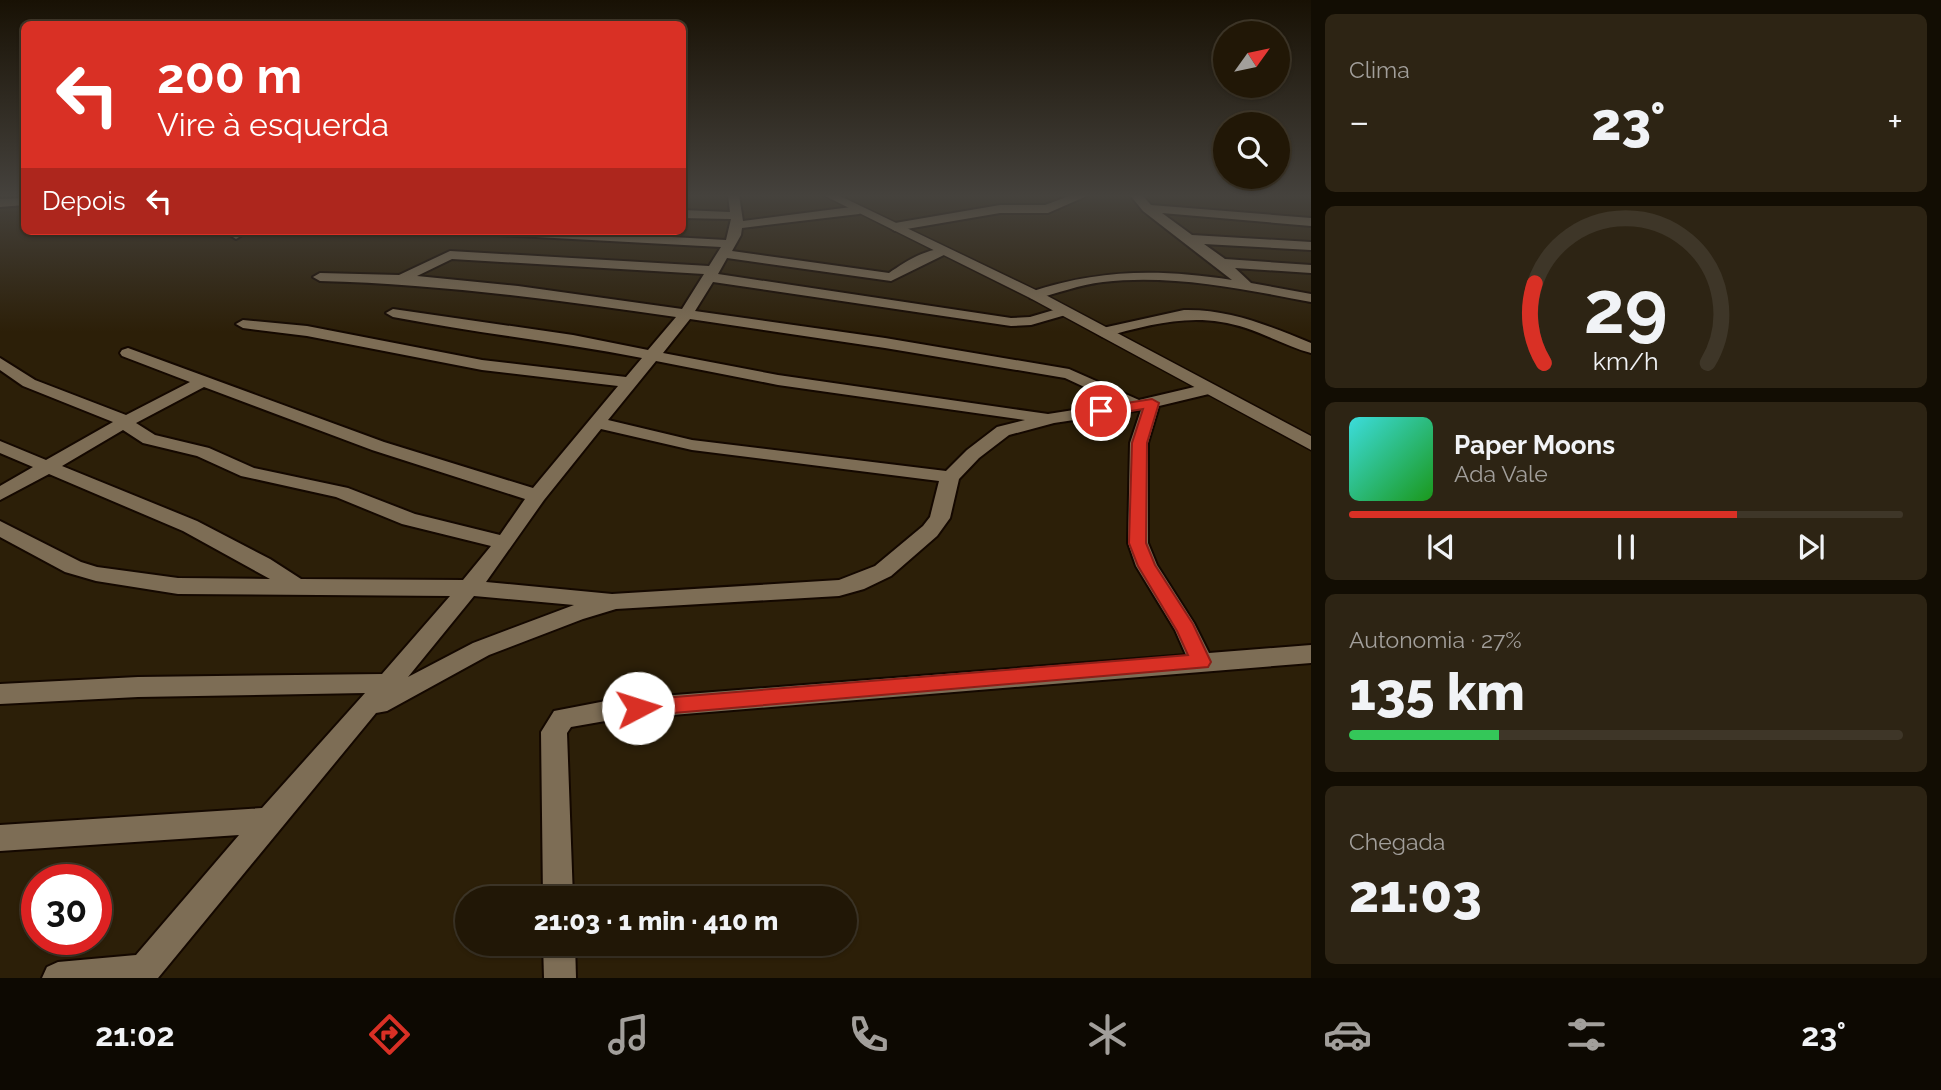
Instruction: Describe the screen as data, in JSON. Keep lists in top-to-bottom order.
{
  "north": "top right",
  "page": {
    "tile": [
      "Clima",
      ["Autonomia · 27%", "135 km"],
      ["Chegada", "21:03"]
    ],
    "turn": ["200 m", "Vire à esquerda"],
    "heat": ["−", "23°", "+"],
    "then": "Depois",
    "song": ["Paper Moons", "Ada Vale"],
    "limit": "30",
    "trip": "21:03 · 1 min · 410 m",
    "tabs": ["21:02", "23°"],
    "gauge": ["29", "km/h"]
  }
}
